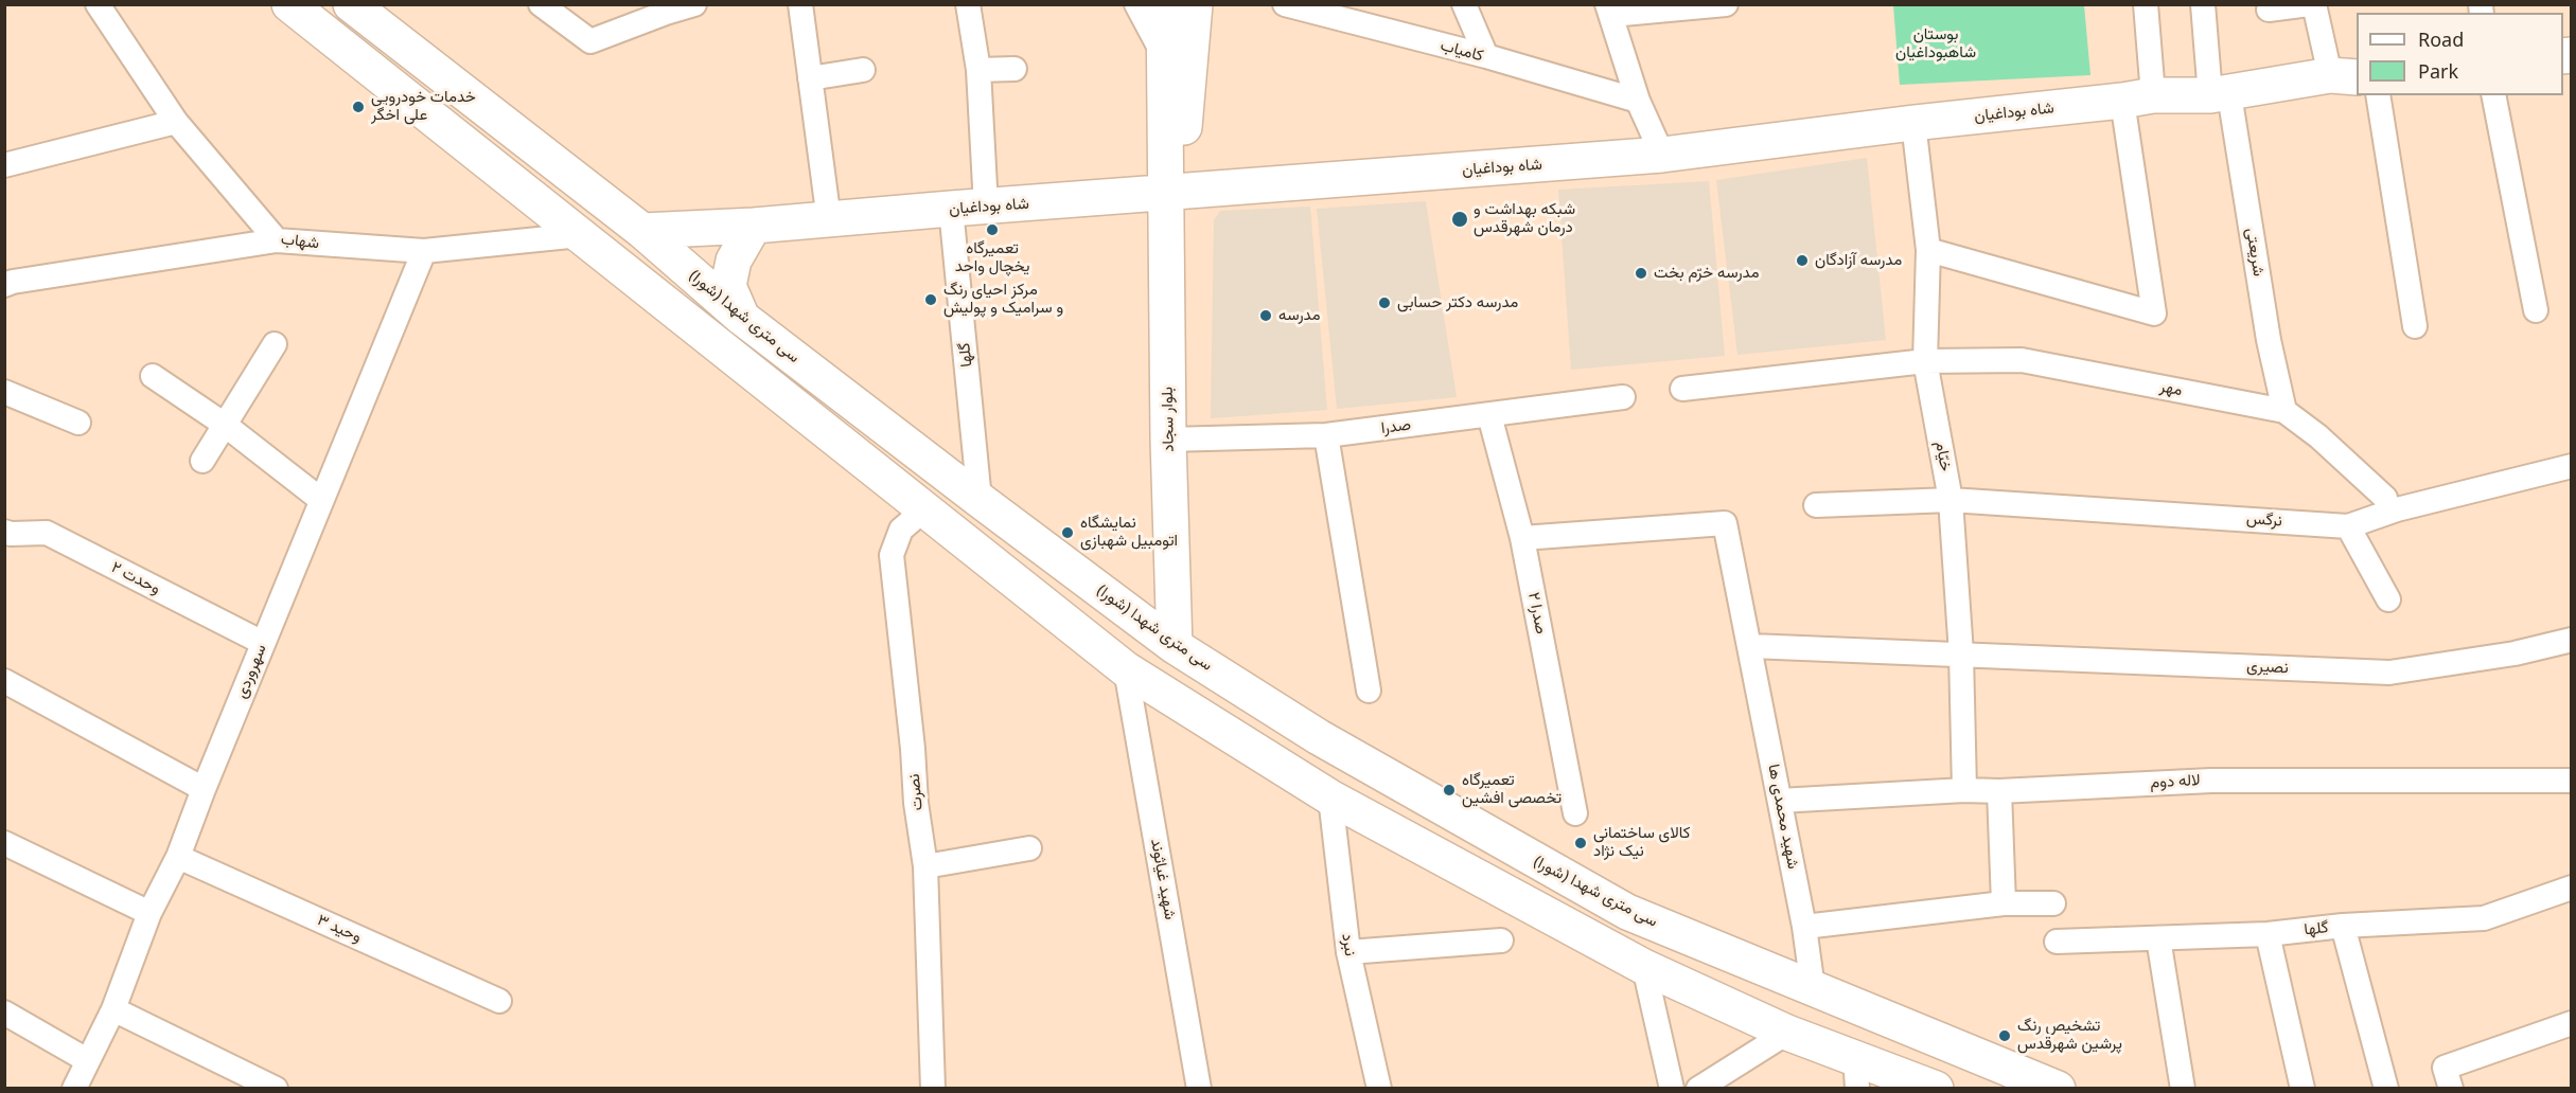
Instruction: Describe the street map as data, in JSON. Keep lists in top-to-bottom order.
{
  "streets": {
    "main road": ["شاه بوداغیان", "سی متری شهدا (شورا)", "بلوار سجاد"],
    "street": [
      "کامیاب",
      "شهاب",
      "شریعتی",
      "گلها",
      "مهر",
      "صدرا",
      "خیّام",
      "نرگس",
      "وحدت ۲",
      "صدرا ۲",
      "نصیری",
      "سهروردی",
      "لاله دوم",
      "نصرت",
      "شهید محمدی ها",
      "شهید غیاثوند",
      "وحید ۳",
      "نبرد"
    ]
  },
  "crossings": [
    ["شاه بوداغیان", "شریعتی"],
    ["شاه بوداغیان", "سی متری شهدا (شورا)"],
    ["شاه بوداغیان", "گلها"],
    ["شاه بوداغیان", "بلوار سجاد"],
    ["شاه بوداغیان", "خیّام"],
    ["شهاب", "سهروردی"],
    ["شریعتی", "مهر"],
    ["سی متری شهدا (شورا)", "گلها"],
    ["سی متری شهدا (شورا)", "بلوار سجاد"],
    ["سی متری شهدا (شورا)", "شهید محمدی ها"],
    ["مهر", "خیّام"],
    ["بلوار سجاد", "صدرا"],
    ["صدرا", "صدرا ۲"],
    ["خیّام", "نرگس"],
    ["خیّام", "نصیری"],
    ["خیّام", "لاله دوم"],
    ["وحدت ۲", "سهروردی"],
    ["صدرا ۲", "شهید محمدی ها"],
    ["نصیری", "شهید محمدی ها"],
    ["سهروردی", "وحید ۳"],
    ["لاله دوم", "شهید محمدی ها"]
  ],
  "parks": ["بوستان شاهبوداغیان"],
  "places": [
    "خدمات خودرویی علی اخگر",
    "شبکه بهداشت و درمان شهرقدس",
    "تعمیرگاه یخچال واحد",
    "مدرسه آزادگان",
    "مدرسه خرّم بخت",
    "مرکز احیای رنگ و سرامیک و پولیش",
    "مدرسه دکتر حسابی",
    "مدرسه",
    "نمایشگاه اتومبیل شهبازی",
    "تعمیرگاه تخصصی افشین",
    "کالای ساختمانی نیک نژاد",
    "تشخیص رنگ پرشین شهرقدس"
  ],
  "legend": ["Road", "Park"]
}
